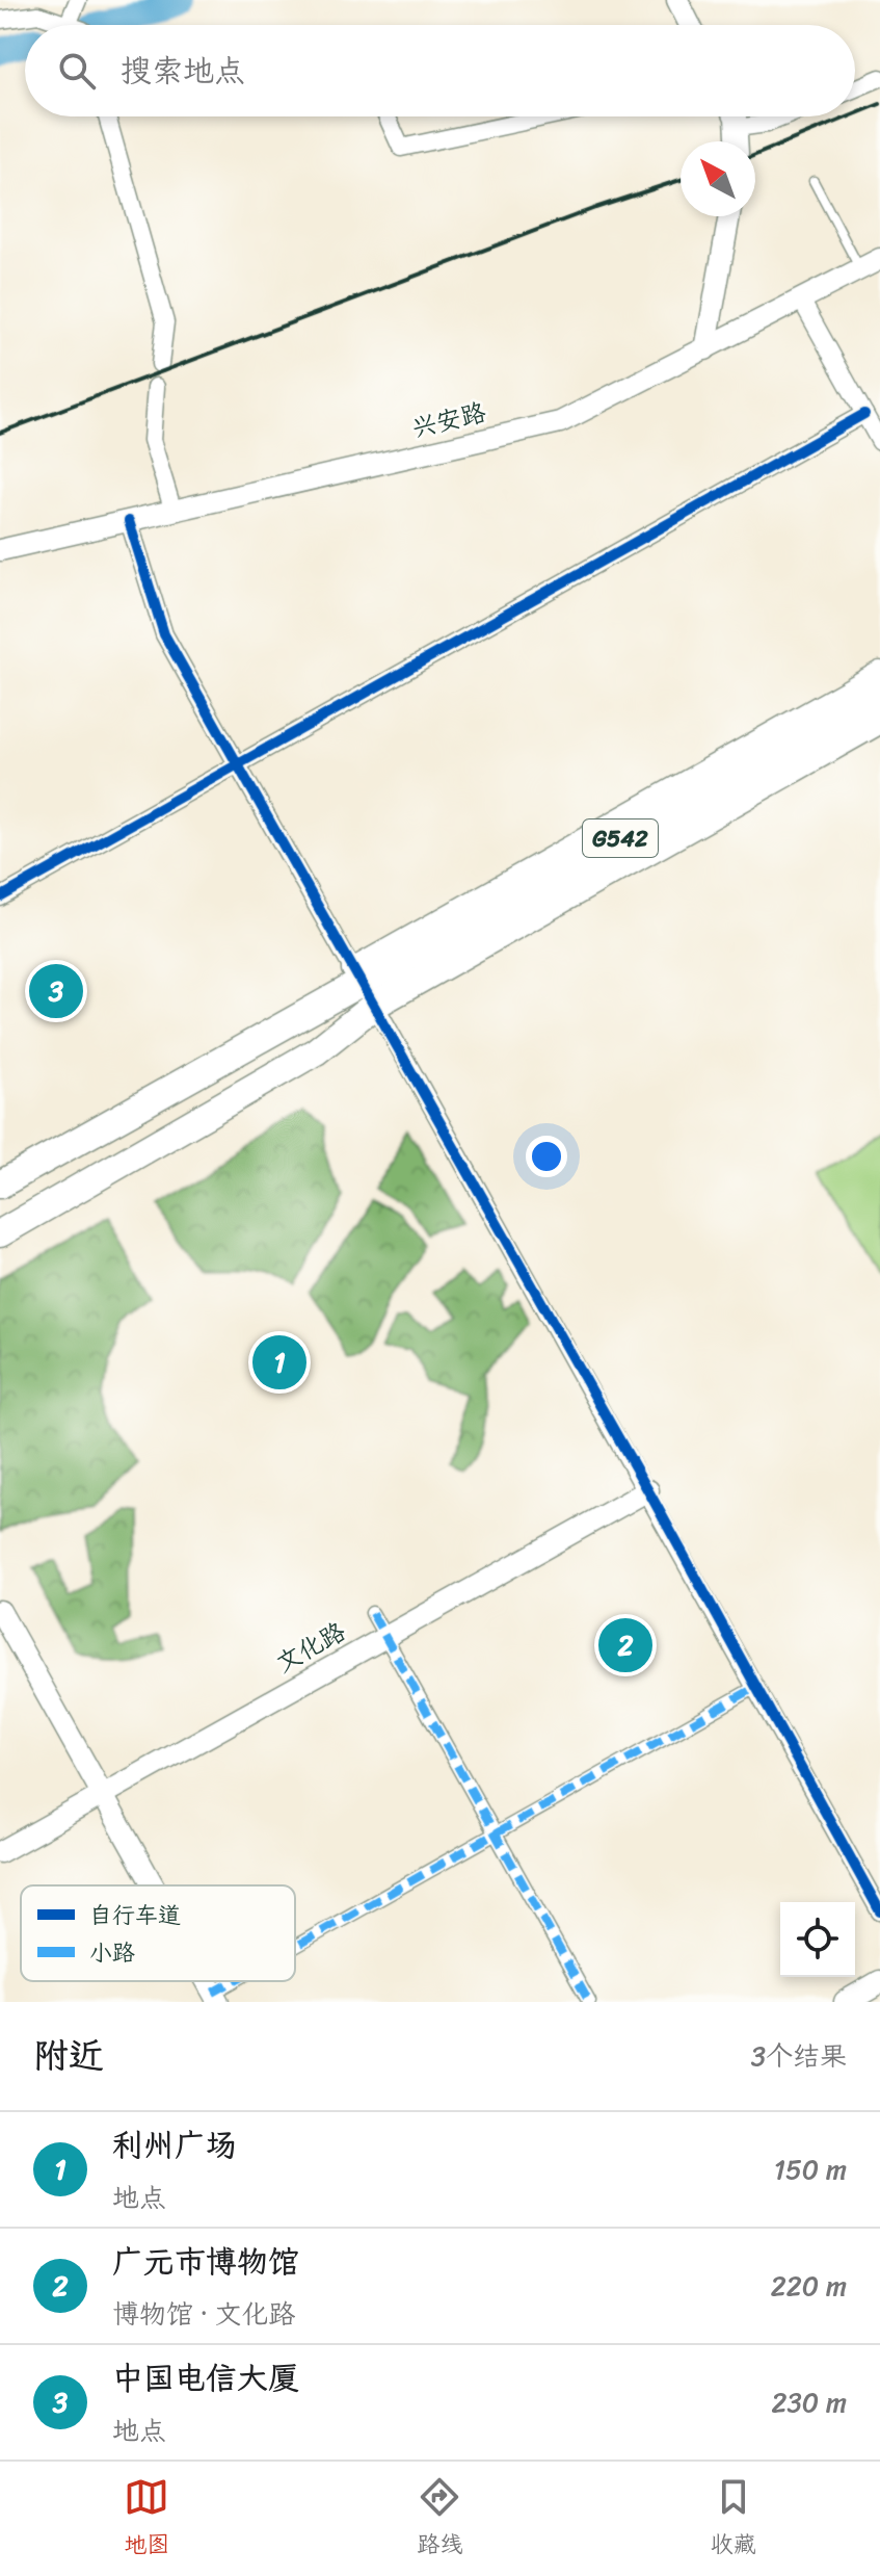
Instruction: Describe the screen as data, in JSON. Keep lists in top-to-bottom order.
{
  "streets": {
    "highway": ["G542"],
    "street": ["兴安路", "文化路"]
  },
  "legend": ["自行车道", "小路"],
  "north": "top left",
  "page": {
    "search": "搜索地点",
    "pins": ["3", "1", "2"],
    "heading": ["附近", "3个结果"],
    "list": [
      {
        "mark": "1",
        "name": "利州广场",
        "note": "地点",
        "value": "150 m"
      },
      {
        "mark": "2",
        "name": "广元市博物馆",
        "note": "博物馆 · 文化路",
        "value": "220 m"
      },
      {
        "mark": "3",
        "name": "中国电信大厦",
        "note": "地点",
        "value": "230 m"
      }
    ],
    "nav": ["地图", "路线", "收藏"]
  }
}
